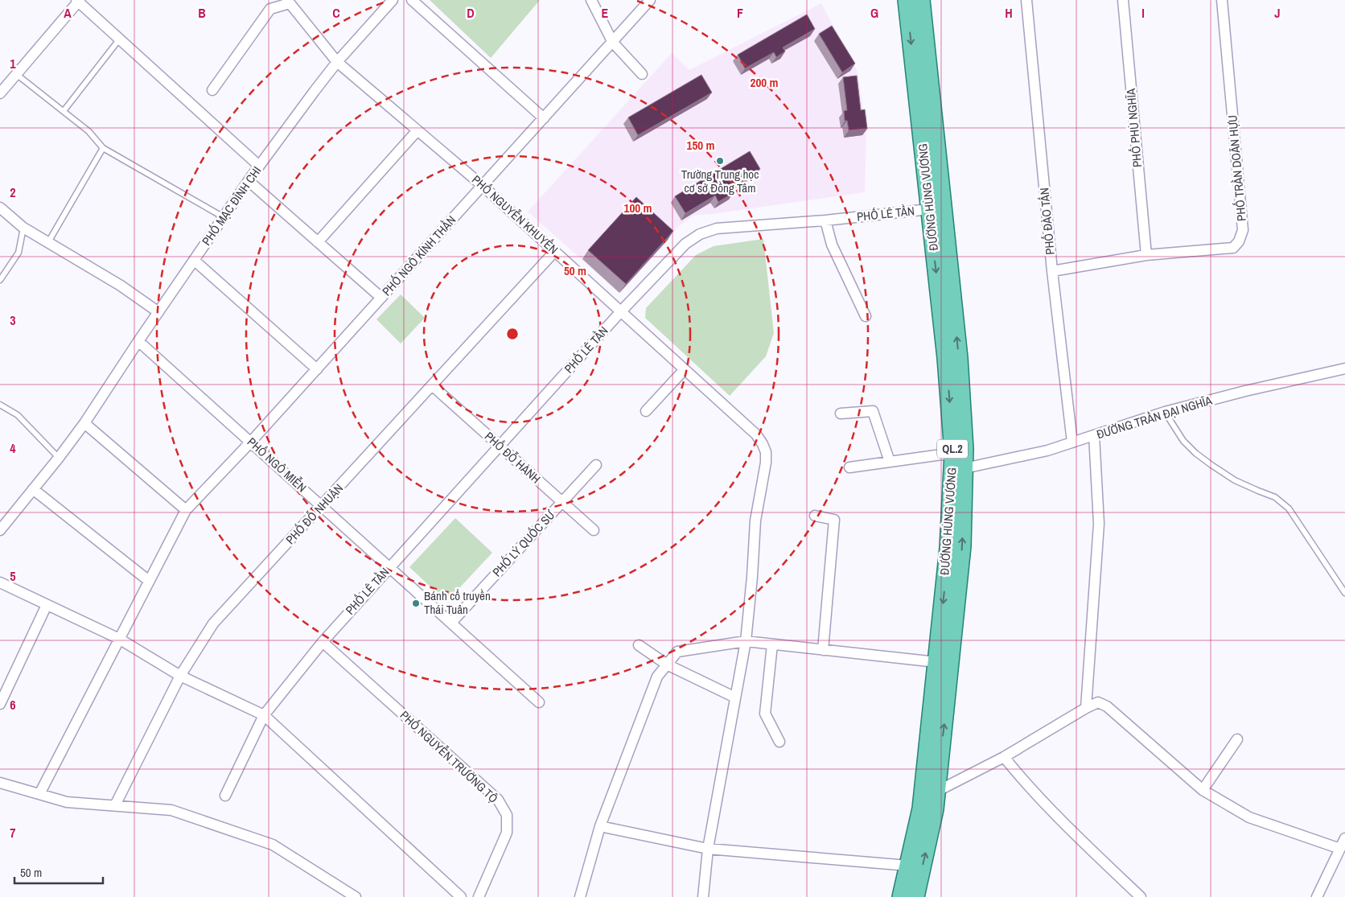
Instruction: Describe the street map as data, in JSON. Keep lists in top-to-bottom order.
{
  "streets": {
    "main road": ["ĐƯỜNG HÙNG VƯƠNG", "QL.2"],
    "street": [
      "PHỐ PHÙ NGHĨA",
      "PHỐ TRẦN DOÃN HỰU",
      "PHỐ MẠC ĐĨNH CHI",
      "PHỐ LÊ TẦN",
      "PHỐ NGUYỄN KHUYẾN",
      "PHỐ ĐÀO TẤN",
      "PHỐ NGÔ KÍNH THẦN",
      "ĐƯỜNG TRẦN ĐẠI NGHĨA",
      "PHỐ ĐỖ HÀNH",
      "PHỐ NGÔ MIỄN",
      "PHỐ ĐỖ NHUẬN",
      "PHỐ LÝ QUỐC SƯ",
      "PHỐ NGUYỄN TRƯỜNG TỘ"
    ]
  },
  "crossings": [
    ["PHỐ PHÙ NGHĨA", "PHỐ TRẦN DOÃN HỰU"],
    ["PHỐ TRẦN DOÃN HỰU", "PHỐ ĐÀO TẤN"],
    ["ĐƯỜNG HÙNG VƯƠNG", "PHỐ LÊ TẦN"],
    ["ĐƯỜNG HÙNG VƯƠNG", "ĐƯỜNG TRẦN ĐẠI NGHĨA"],
    ["PHỐ MẠC ĐĨNH CHI", "PHỐ NGUYỄN KHUYẾN"],
    ["PHỐ MẠC ĐĨNH CHI", "PHỐ NGÔ MIỄN"],
    ["PHỐ LÊ TẦN", "PHỐ NGUYỄN KHUYẾN"],
    ["PHỐ LÊ TẦN", "PHỐ ĐỖ HÀNH"],
    ["PHỐ LÊ TẦN", "PHỐ NGÔ MIỄN"],
    ["PHỐ LÊ TẦN", "PHỐ NGUYỄN TRƯỜNG TỘ"],
    ["PHỐ NGUYỄN KHUYẾN", "PHỐ NGÔ KÍNH THẦN"],
    ["PHỐ NGUYỄN KHUYẾN", "PHỐ ĐỖ NHUẬN"],
    ["PHỐ ĐÀO TẤN", "ĐƯỜNG TRẦN ĐẠI NGHĨA"],
    ["PHỐ NGÔ KÍNH THẦN", "PHỐ NGÔ MIỄN"],
    ["PHỐ ĐỖ HÀNH", "PHỐ ĐỖ NHUẬN"],
    ["PHỐ ĐỖ HÀNH", "PHỐ LÝ QUỐC SƯ"],
    ["PHỐ NGÔ MIỄN", "PHỐ ĐỖ NHUẬN"],
    ["PHỐ NGÔ MIỄN", "PHỐ LÝ QUỐC SƯ"]
  ],
  "places": ["Trường Trung học cơ sở Đồng Tâm", "Bánh cổ truyền Thái Tuân"],
  "scale_bar": "50 m",
  "grid": {
    "columns": [
      "A",
      "B",
      "C",
      "D",
      "E",
      "F",
      "G",
      "H",
      "I",
      "J"
    ],
    "rows": [
      "1",
      "2",
      "3",
      "4",
      "5",
      "6",
      "7"
    ]
  },
  "rings": [
    "200 m",
    "150 m",
    "100 m",
    "50 m"
  ]
}
